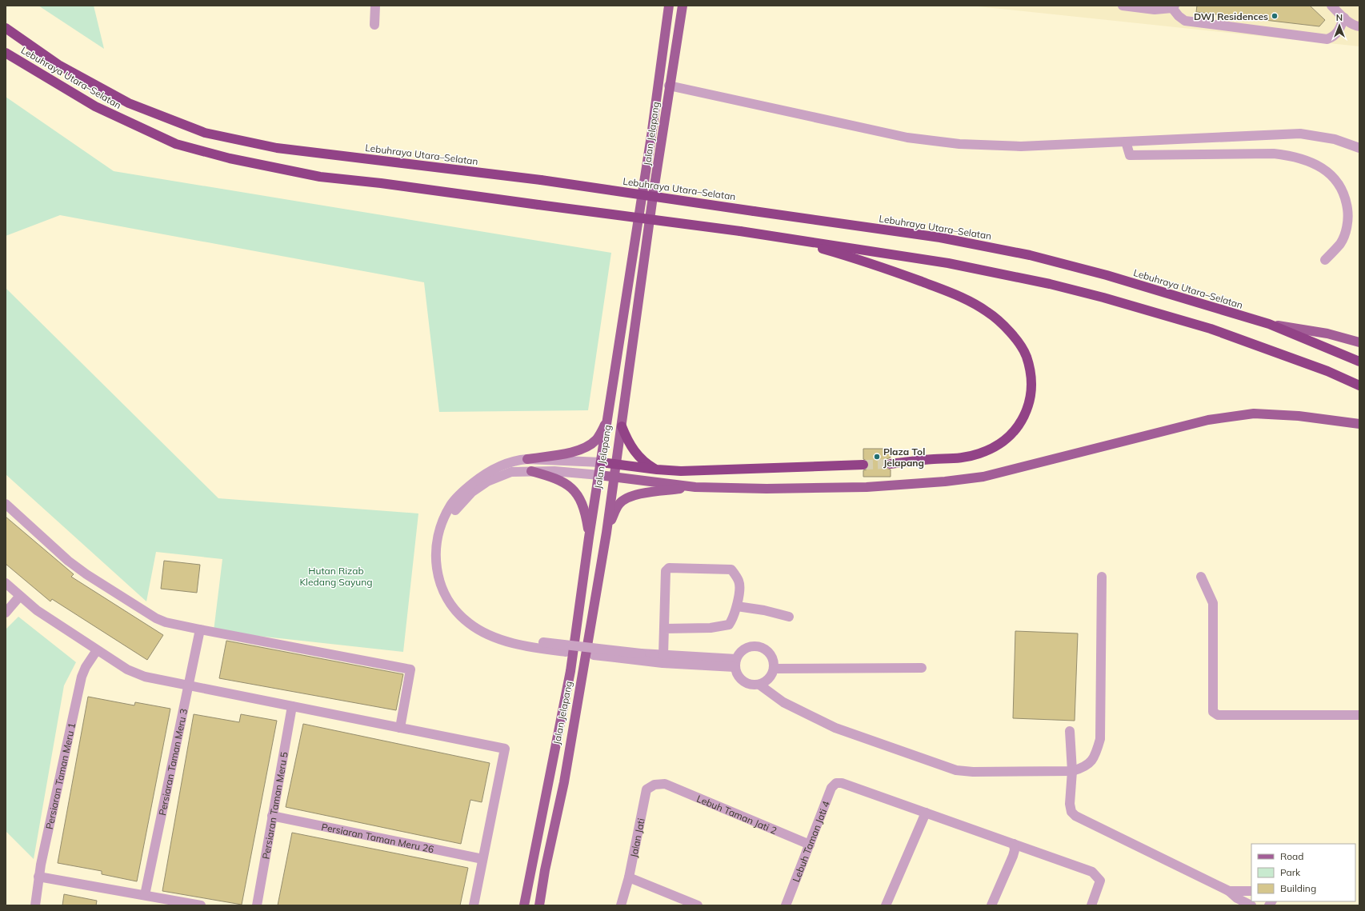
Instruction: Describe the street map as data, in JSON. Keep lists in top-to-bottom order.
{
  "streets": {
    "highway": ["Lebuhraya Utara–Selatan"],
    "main road": ["Jalan Jelapang"],
    "street": [
      "Persiaran Taman Meru 3",
      "Persiaran Taman Meru 1",
      "Persiaran Taman Meru 5",
      "Lebuh Taman Jati 2",
      "Persiaran Taman Meru 26",
      "Jalan Jati",
      "Lebuh Taman Jati 4"
    ]
  },
  "crossings": [
    ["Persiaran Taman Meru 5", "Persiaran Taman Meru 26"],
    ["Lebuh Taman Jati 2", "Jalan Jati"],
    ["Lebuh Taman Jati 2", "Lebuh Taman Jati 4"]
  ],
  "parks": ["Hutan Rizab Kledang Sayung"],
  "places": ["DWJ Residences", "Plaza Tol Jelapang"],
  "legend": ["Road", "Park", "Building"],
  "north": "top"
}
